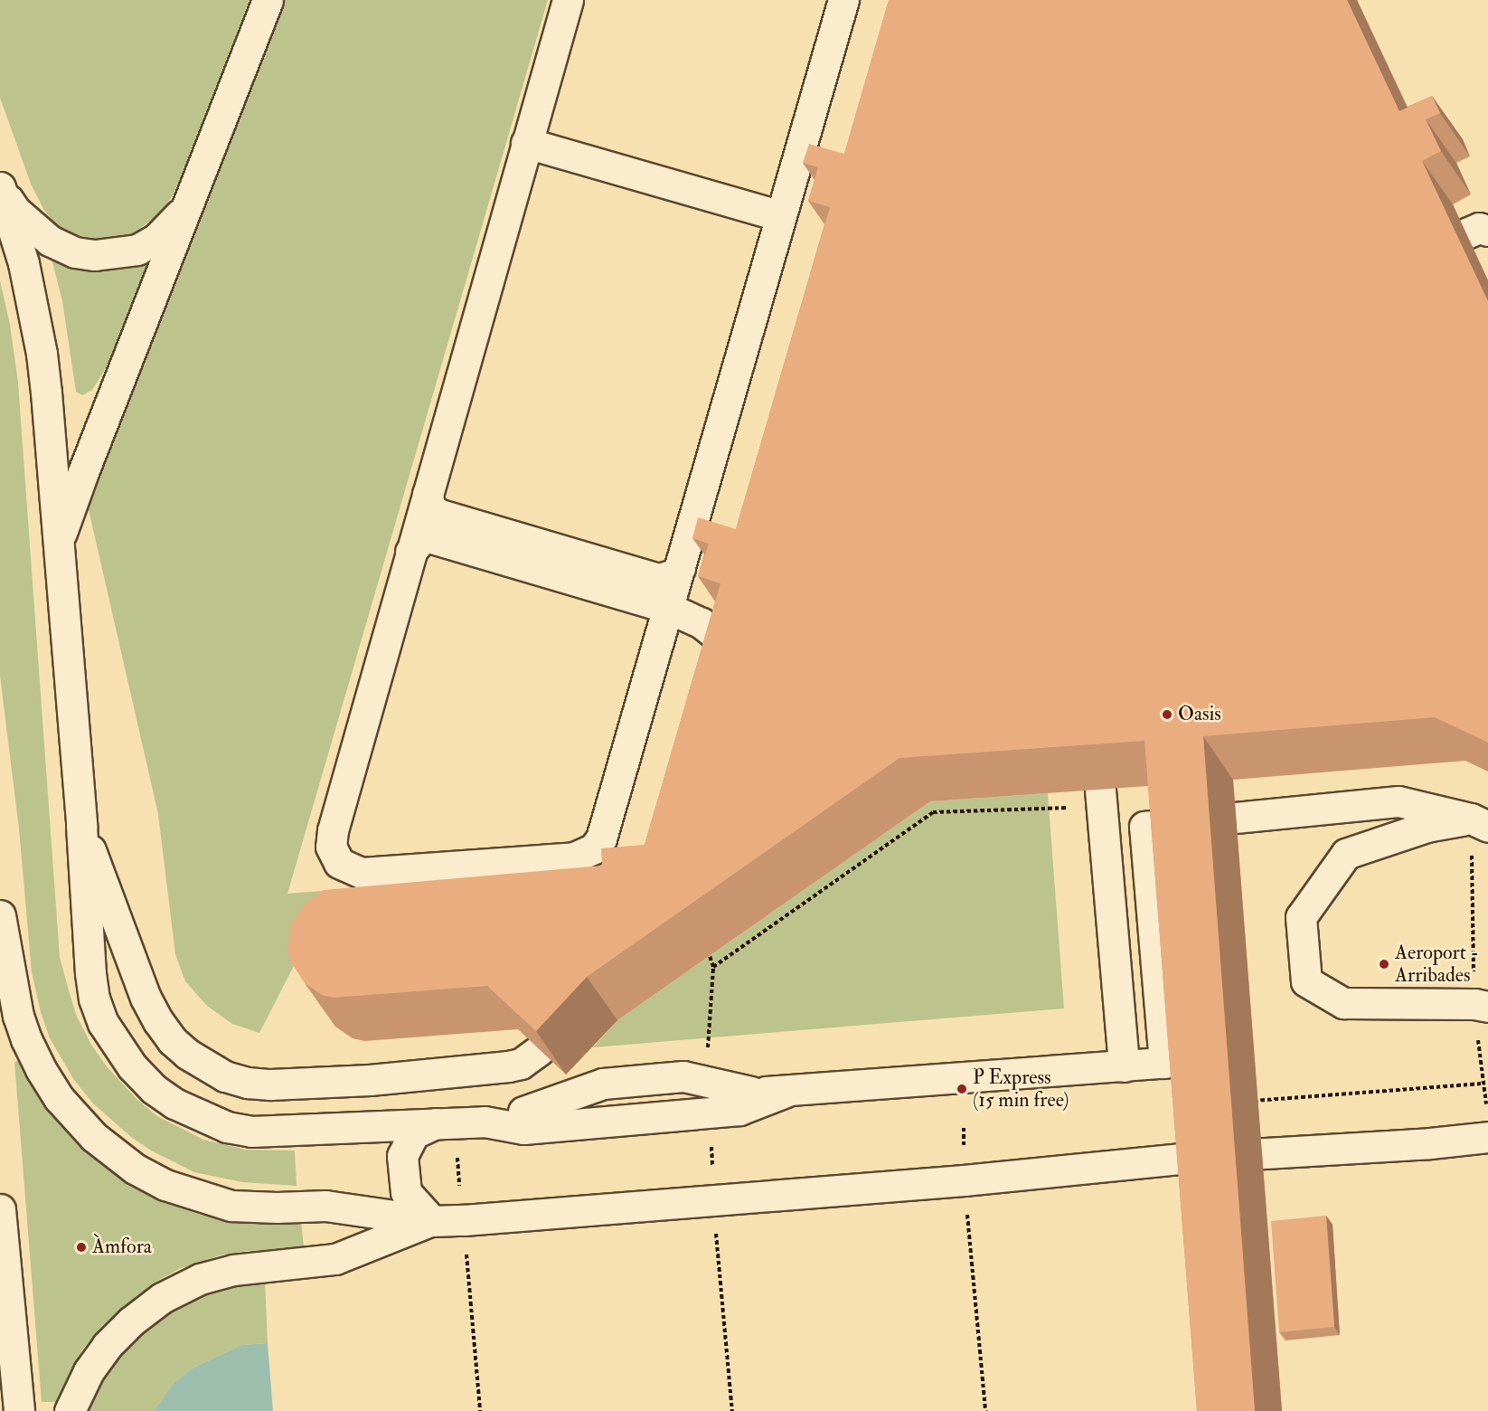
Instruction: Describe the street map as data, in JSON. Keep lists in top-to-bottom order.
{
  "places": [
    "Oasis",
    "Aeroport - Arribades",
    "P Express (15 min free)",
    "Àmfora"
  ]
}
